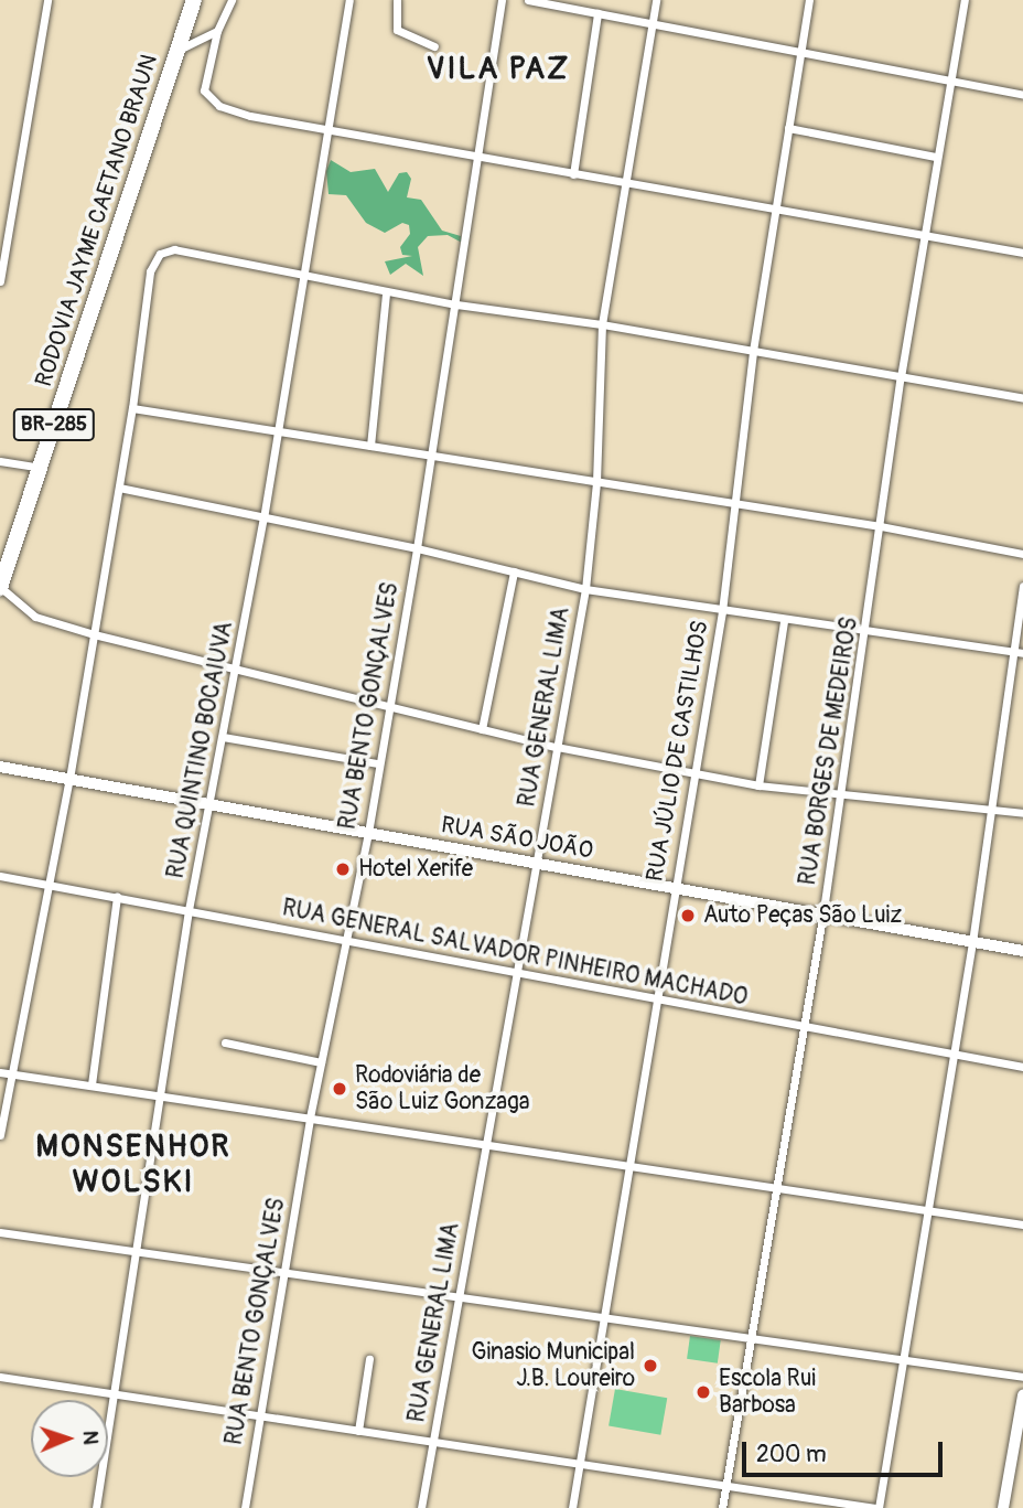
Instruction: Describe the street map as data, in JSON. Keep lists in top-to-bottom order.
{
  "streets": {
    "highway": ["RODOVIA JAYME CAETANO BRAUN", "BR-285"],
    "main road": ["RUA SÃO JOÃO"],
    "street": [
      "RUA BENTO GONÇALVES",
      "RUA GENERAL LIMA",
      "RUA QUINTINO BOCAIUVA",
      "RUA JÚLIO DE CASTILHOS",
      "RUA BORGES DE MEDEIROS",
      "RUA GENERAL SALVADOR PINHEIRO MACHADO"
    ]
  },
  "crossings": [
    ["RUA BENTO GONÇALVES", "RUA SÃO JOÃO"],
    ["RUA BENTO GONÇALVES", "RUA GENERAL SALVADOR PINHEIRO MACHADO"],
    ["RUA GENERAL LIMA", "RUA SÃO JOÃO"],
    ["RUA GENERAL LIMA", "RUA GENERAL SALVADOR PINHEIRO MACHADO"],
    ["RUA QUINTINO BOCAIUVA", "RUA SÃO JOÃO"],
    ["RUA QUINTINO BOCAIUVA", "RUA GENERAL SALVADOR PINHEIRO MACHADO"],
    ["RUA JÚLIO DE CASTILHOS", "RUA SÃO JOÃO"],
    ["RUA JÚLIO DE CASTILHOS", "RUA GENERAL SALVADOR PINHEIRO MACHADO"],
    ["RUA BORGES DE MEDEIROS", "RUA SÃO JOÃO"],
    ["RUA BORGES DE MEDEIROS", "RUA GENERAL SALVADOR PINHEIRO MACHADO"]
  ],
  "districts": ["VILA PAZ", "MONSENHOR WOLSKI"],
  "places": [
    "Hotel Xerife",
    "Auto Peças São Luiz",
    "Rodoviária de São Luiz Gonzaga",
    "Ginasio Municipal J.B. Loureiro",
    "Escola Rui Barbosa"
  ],
  "scale_bar": "200 m",
  "north": "right"
}
